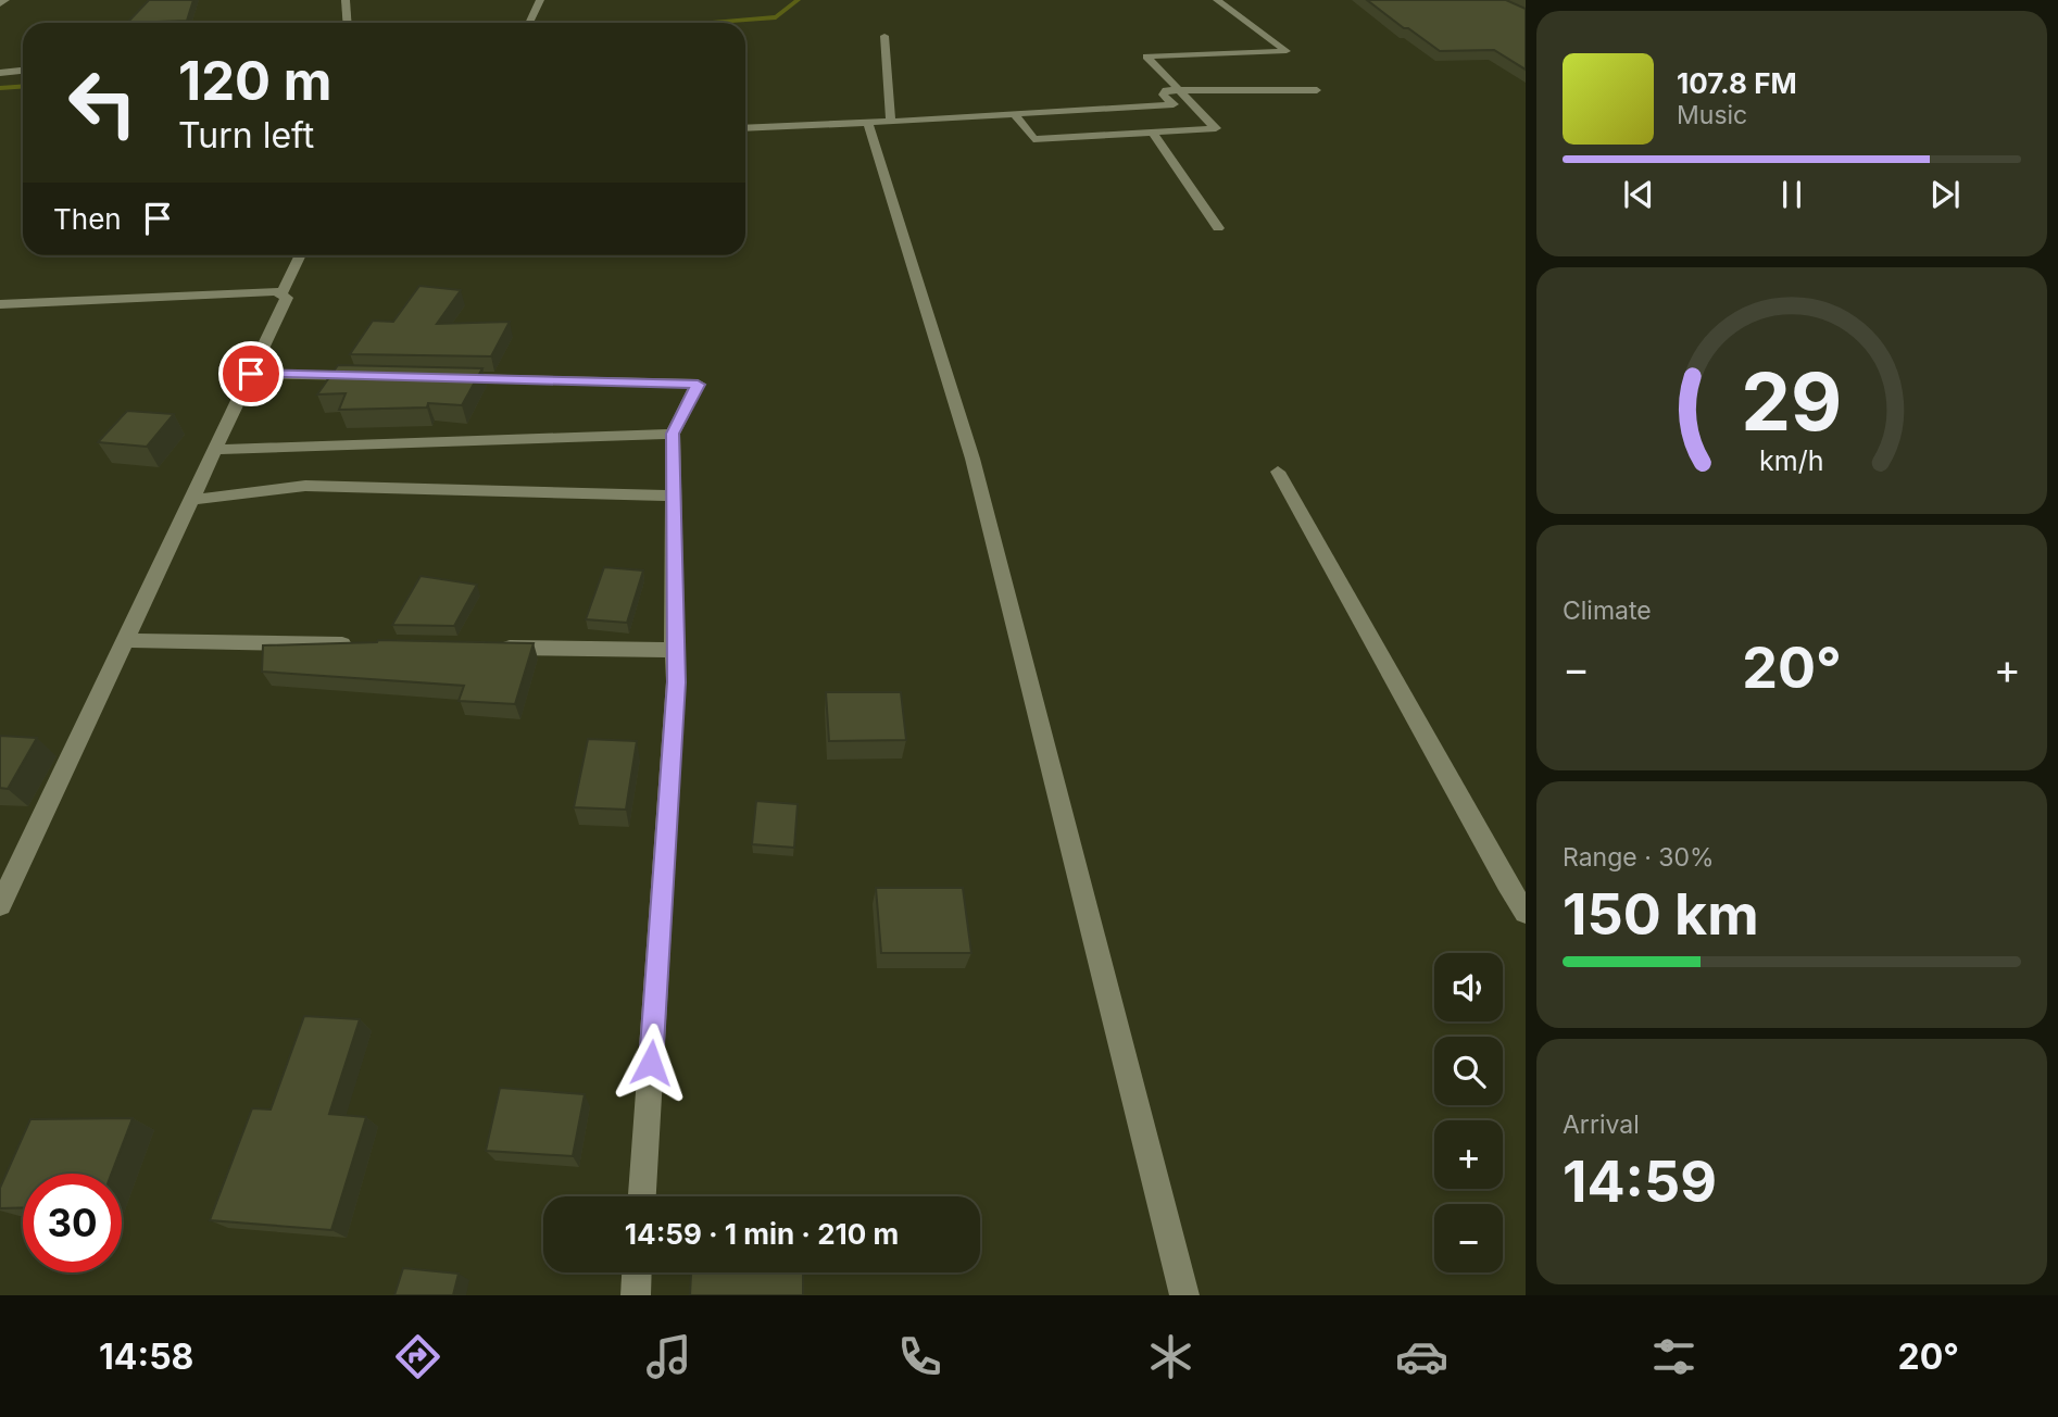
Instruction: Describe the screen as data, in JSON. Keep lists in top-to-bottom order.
{
  "page": {
    "turn": ["120 m", "Turn left"],
    "song": ["107.8 FM", "Music"],
    "then": "Then",
    "tile": [
      "Climate",
      ["Range · 30%", "150 km"],
      ["Arrival", "14:59"]
    ],
    "heat": ["−", "20°", "+"],
    "map_buttons": ["+", "−"],
    "limit": "30",
    "trip": "14:59 · 1 min · 210 m",
    "tabs": ["14:58", "20°"],
    "gauge": ["29", "km/h"]
  }
}
